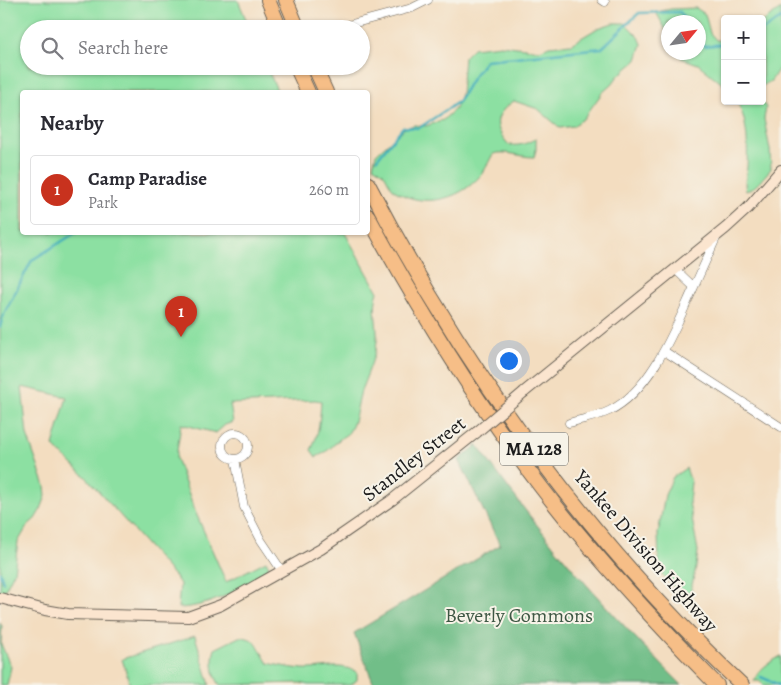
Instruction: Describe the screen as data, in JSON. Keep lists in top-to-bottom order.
{
  "streets": {
    "highway": ["MA 128", "Yankee Division Highway"],
    "street": ["Standley Street"]
  },
  "parks": ["Beverly Commons"],
  "north": "top right",
  "page": {
    "map_buttons": ["+", "−"],
    "search": "Search here",
    "heading": "Nearby",
    "list": [
      {
        "mark": "1",
        "name": "Camp Paradise",
        "note": "Park",
        "value": "260 m"
      }
    ],
    "pins": "1"
  }
}
